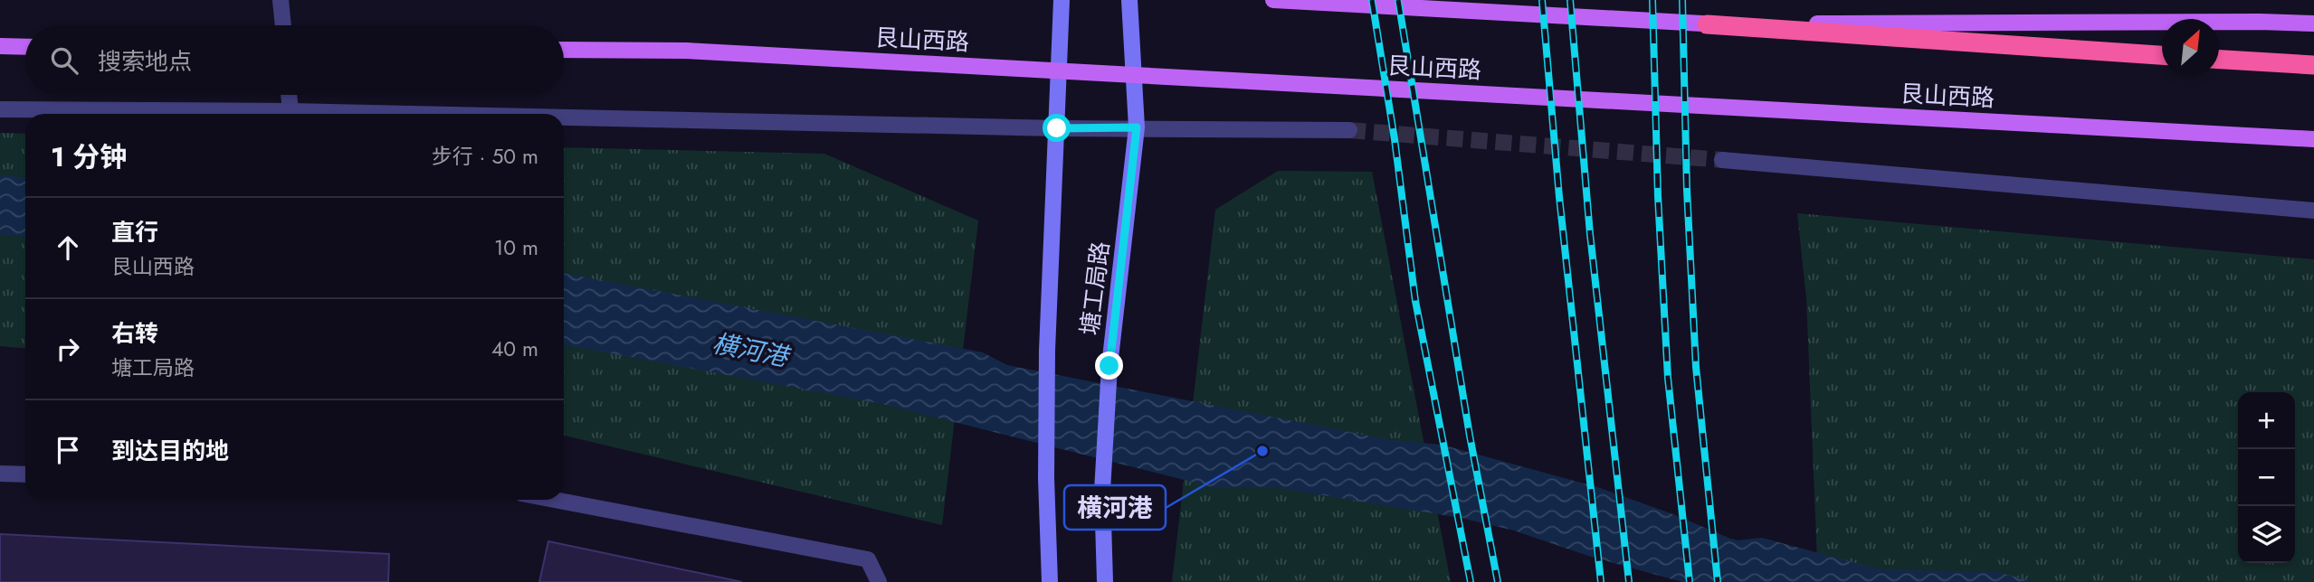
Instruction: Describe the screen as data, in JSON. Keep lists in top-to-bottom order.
{
  "streets": {
    "main road": ["艮山西路", "塘工局路"]
  },
  "water": ["横河港"],
  "places": ["横河港"],
  "north": "top right",
  "page": {
    "search": "搜索地点",
    "heading": ["1 分钟", "步行 · 50 m"],
    "list": [
      ["直行", "艮山西路", "10 m"],
      ["右转", "塘工局路", "40 m"],
      "到达目的地"
    ],
    "map_buttons": ["+", "−"]
  }
}
